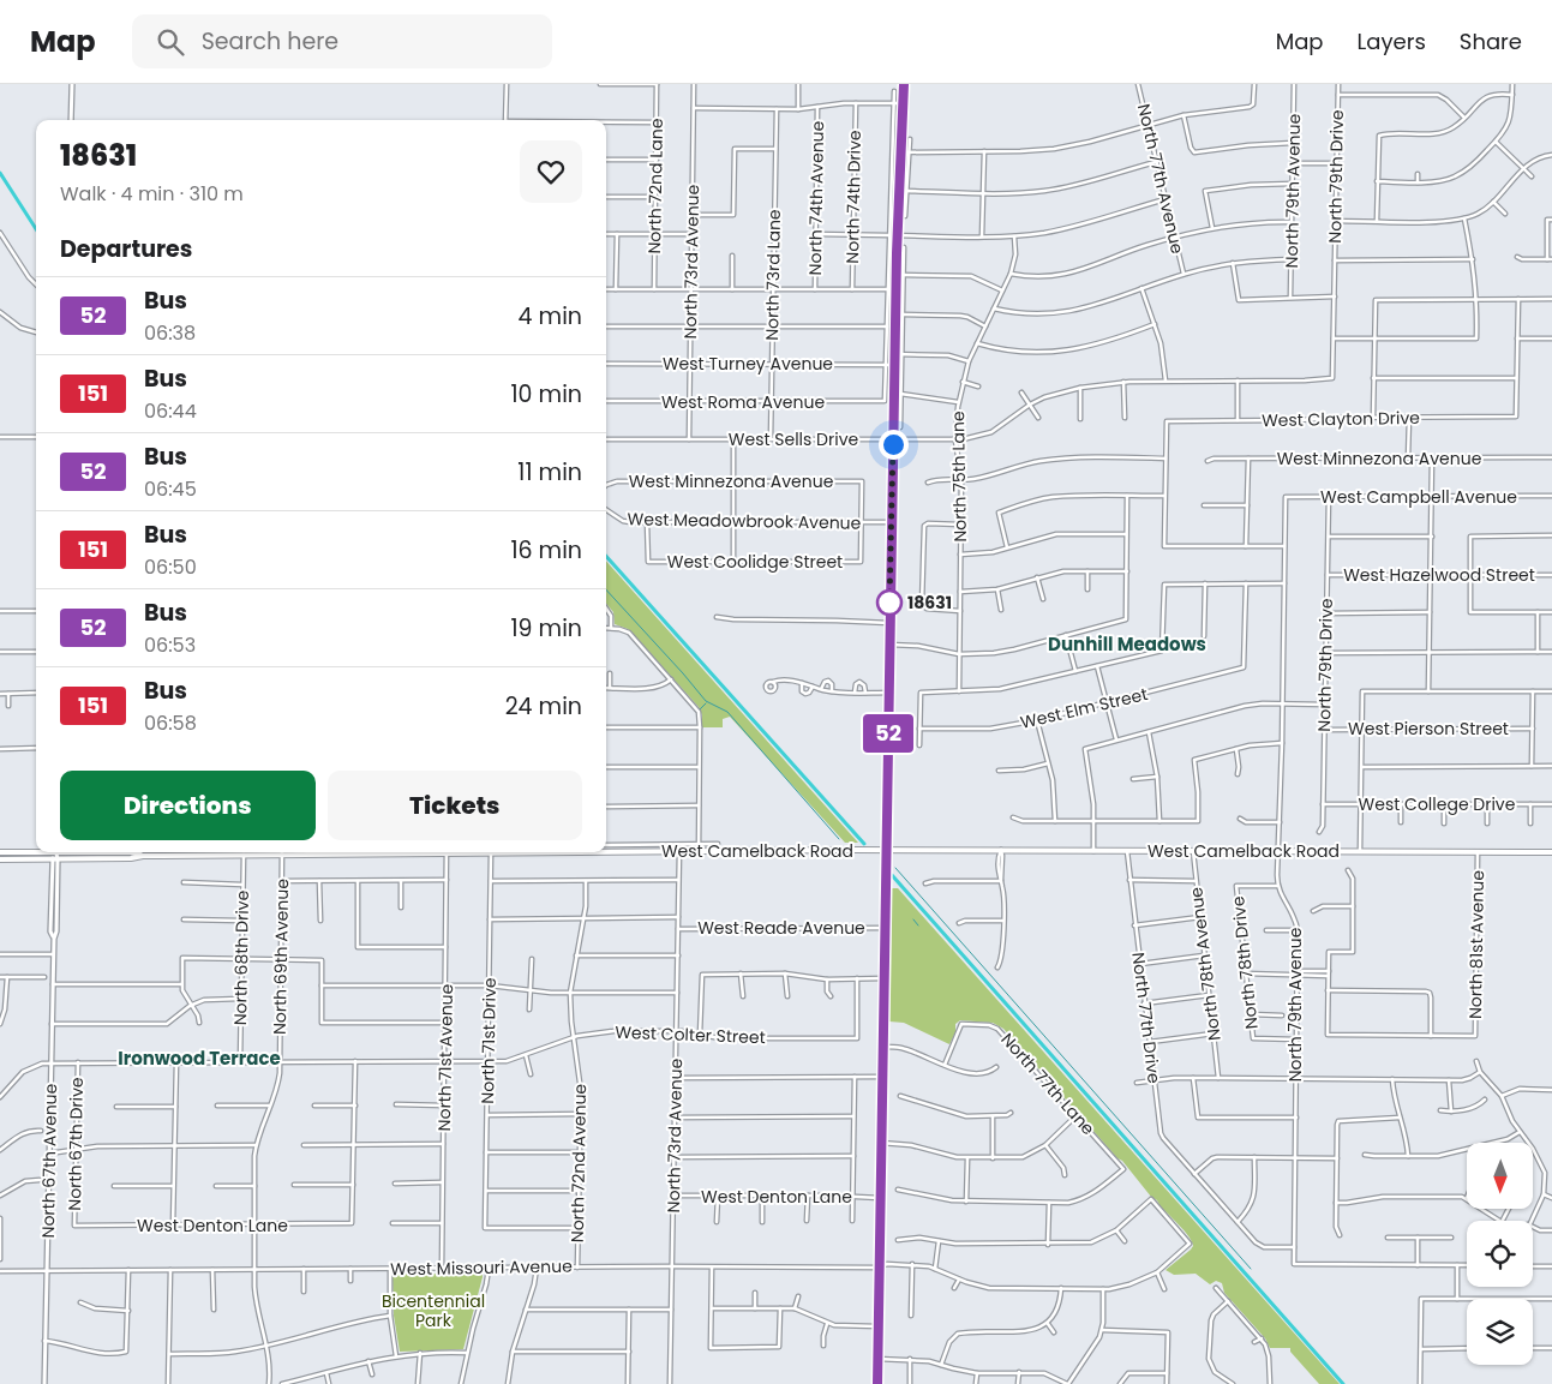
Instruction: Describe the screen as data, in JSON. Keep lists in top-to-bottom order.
{
  "streets": {
    "main road": ["West Camelback Road", "North 67th Avenue"],
    "street": [
      "North 79th Drive",
      "North 77th Avenue",
      "North 72nd Lane",
      "North 79th Avenue",
      "North 74th Drive",
      "North 74th Avenue",
      "North 73rd Avenue",
      "North 73rd Lane",
      "West Turney Avenue",
      "West Roma Avenue",
      "West Clayton Drive",
      "West Sells Drive",
      "West Minnezona Avenue",
      "North 75th Lane",
      "West Campbell Avenue",
      "West Meadowbrook Avenue",
      "West Coolidge Street",
      "West Hazelwood Street",
      "West Elm Street",
      "West Pierson Street",
      "West College Drive",
      "West Reade Avenue",
      "North 81st Avenue",
      "North 69th Avenue",
      "North 68th Drive",
      "North 78th Drive",
      "North 78th Avenue",
      "North 77th Drive",
      "West Colter Street",
      "North 71st Drive",
      "North 71st Avenue",
      "North 77th Lane",
      "North 67th Drive",
      "North 72nd Avenue",
      "West Denton Lane",
      "West Missouri Avenue"
    ]
  },
  "crossings": [
    ["North 79th Drive", "West Sells Drive"],
    ["North 79th Drive", "West Campbell Avenue"],
    ["North 79th Drive", "West Hazelwood Street"],
    ["North 79th Drive", "West Pierson Street"],
    ["North 79th Drive", "West College Drive"],
    ["North 79th Avenue", "West Campbell Avenue"],
    ["North 79th Avenue", "West Camelback Road"],
    ["North 79th Avenue", "North 78th Drive"],
    ["North 79th Avenue", "North 77th Drive"],
    ["North 73rd Avenue", "West Turney Avenue"],
    ["North 73rd Avenue", "West Roma Avenue"],
    ["North 73rd Avenue", "West Sells Drive"],
    ["North 73rd Avenue", "West Camelback Road"],
    ["North 73rd Avenue", "West Reade Avenue"],
    ["North 73rd Avenue", "West Colter Street"],
    ["North 73rd Avenue", "West Denton Lane"],
    ["North 73rd Avenue", "West Missouri Avenue"],
    ["North 73rd Lane", "West Turney Avenue"],
    ["North 73rd Lane", "West Roma Avenue"],
    ["North 73rd Lane", "West Sells Drive"],
    ["West Turney Avenue", "West Roma Avenue"],
    ["West Sells Drive", "North 75th Lane"],
    ["West Minnezona Avenue", "West Meadowbrook Avenue"],
    ["West Minnezona Avenue", "West Coolidge Street"],
    ["West Meadowbrook Avenue", "West Coolidge Street"],
    ["West Camelback Road", "North 81st Avenue"],
    ["West Camelback Road", "North 69th Avenue"],
    ["West Camelback Road", "North 68th Drive"],
    ["West Camelback Road", "North 78th Avenue"],
    ["West Camelback Road", "North 77th Drive"],
    ["West Camelback Road", "North 71st Drive"],
    ["West Camelback Road", "North 67th Avenue"],
    ["West Reade Avenue", "North 71st Drive"],
    ["West Reade Avenue", "North 72nd Avenue"],
    ["North 69th Avenue", "West Colter Street"],
    ["North 69th Avenue", "West Denton Lane"],
    ["North 69th Avenue", "West Missouri Avenue"],
    ["North 68th Drive", "West Colter Street"],
    ["West Colter Street", "North 71st Drive"],
    ["West Colter Street", "North 71st Avenue"],
    ["West Colter Street", "North 67th Drive"],
    ["West Colter Street", "North 67th Avenue"],
    ["West Colter Street", "North 72nd Avenue"],
    ["North 71st Drive", "North 72nd Avenue"],
    ["North 71st Avenue", "West Missouri Avenue"],
    ["North 67th Drive", "West Denton Lane"],
    ["North 67th Avenue", "West Missouri Avenue"],
    ["North 72nd Avenue", "West Missouri Avenue"]
  ],
  "districts": ["Dunhill Meadows", "Ironwood Terrace"],
  "parks": ["Bicentennial Park"],
  "places": ["18631"],
  "lines": ["bus line 52"],
  "north": "bottom",
  "page": {
    "header": "Map",
    "search": "Search here",
    "nav": ["Map", "Layers", "Share"],
    "on_map": "52",
    "heading": [
      ["18631", "Walk · 4 min · 310 m"],
      "Departures"
    ],
    "list": [
      {
        "mark": "52",
        "name": "Bus",
        "note": "06:38",
        "value": "4 min"
      },
      {
        "mark": "151",
        "name": "Bus",
        "note": "06:44",
        "value": "10 min"
      },
      {
        "mark": "52",
        "name": "Bus",
        "note": "06:45",
        "value": "11 min"
      },
      {
        "mark": "151",
        "name": "Bus",
        "note": "06:50",
        "value": "16 min"
      },
      {
        "mark": "52",
        "name": "Bus",
        "note": "06:53",
        "value": "19 min"
      },
      {
        "mark": "151",
        "name": "Bus",
        "note": "06:58",
        "value": "24 min"
      }
    ],
    "buttons": ["Directions", "Tickets"]
  }
}
